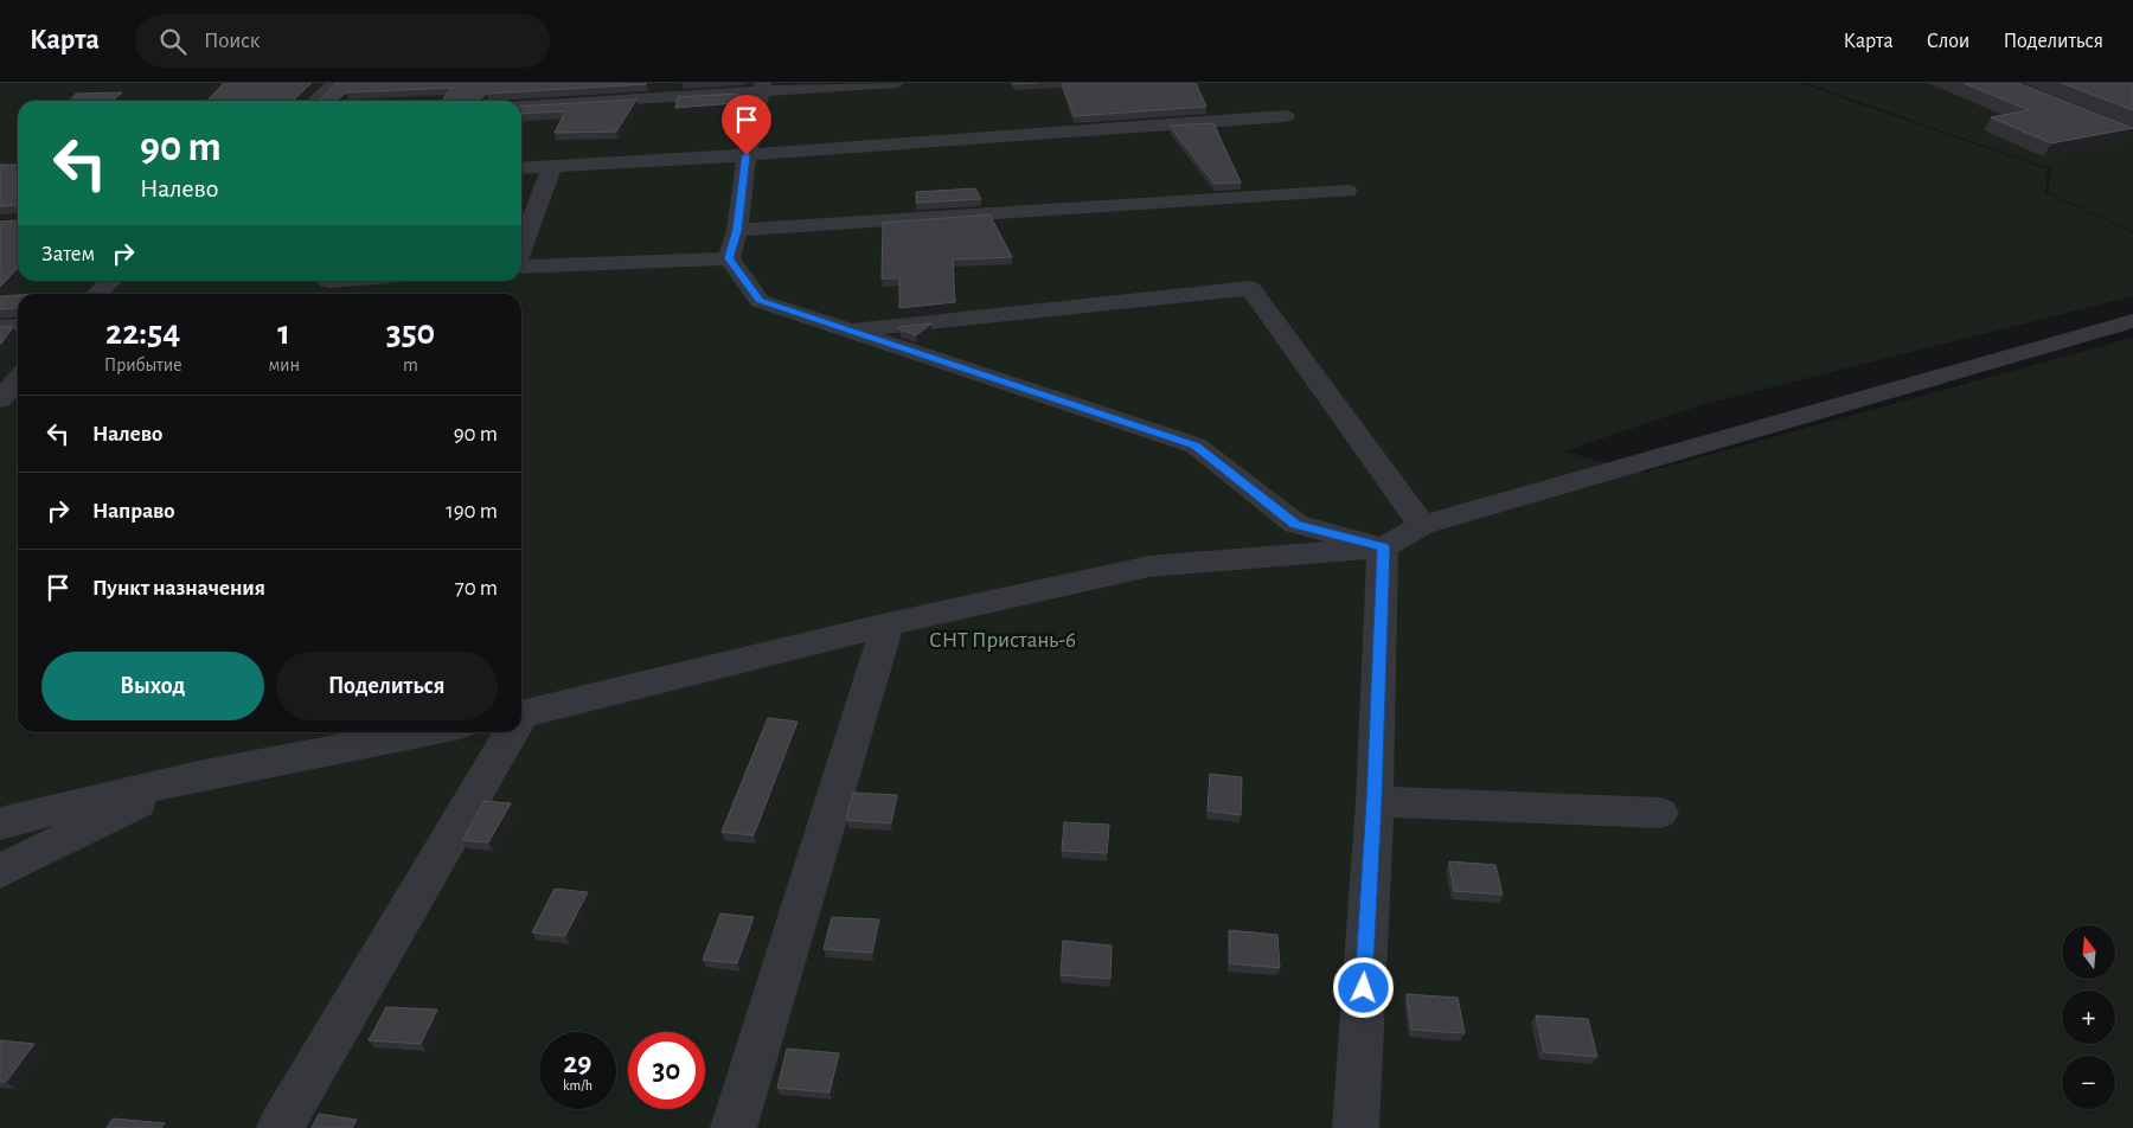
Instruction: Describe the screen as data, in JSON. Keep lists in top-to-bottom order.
{
  "parks": ["СНТ Пристань-6"],
  "north": "top",
  "page": {
    "header": "Карта",
    "search": "Поиск",
    "nav": ["Карта", "Слои", "Поделиться"],
    "turn": ["90 m", "Налево"],
    "then": "Затем",
    "eta": [
      "22:54",
      "Прибытие",
      "1",
      "мин",
      "350",
      "m"
    ],
    "list": [
      {
        "name": "Налево",
        "value": "90 m"
      },
      {
        "name": "Направо",
        "value": "190 m"
      },
      {
        "name": "Пункт назначения",
        "value": "70 m"
      }
    ],
    "buttons": ["Выход", "Поделиться"],
    "map_buttons": ["+", "−"],
    "speed": "29 km/h",
    "limit": "30"
  }
}
